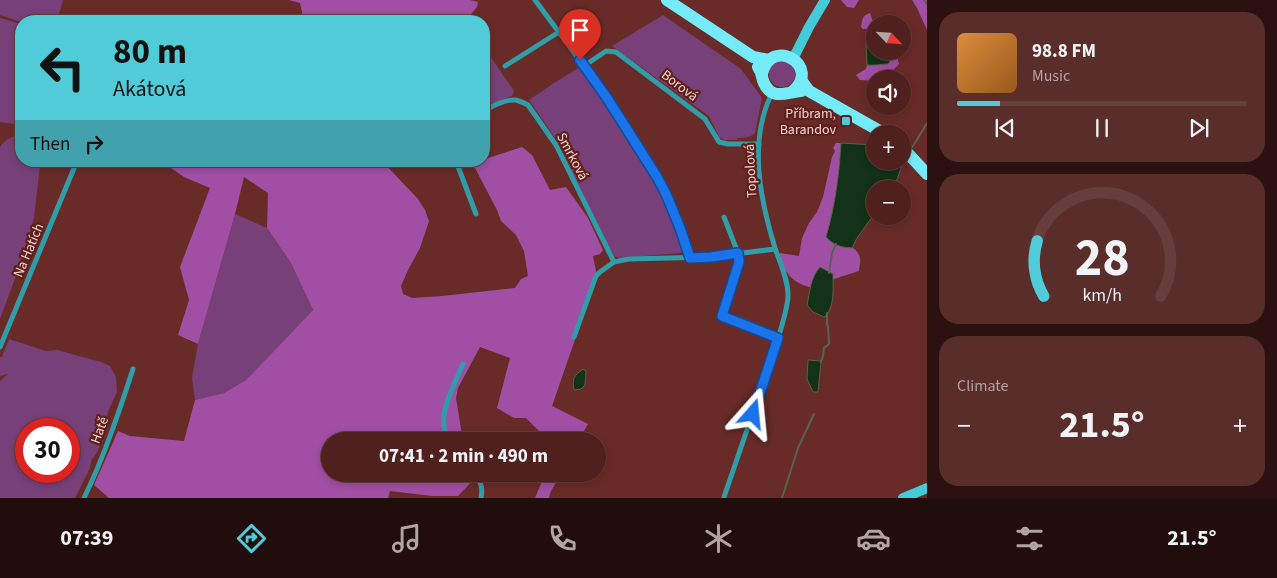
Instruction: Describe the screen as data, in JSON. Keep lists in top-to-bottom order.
{
  "streets": {
    "street": [
      "Borová",
      "Smrková",
      "Topolová",
      "Na Hatích",
      "Hatě"
    ]
  },
  "crossings": [
    ["Borová", "Topolová"]
  ],
  "places": {
    "transit": ["Příbram, Barandov"]
  },
  "north": "bottom right",
  "page": {
    "map_buttons": ["+", "−"],
    "turn": ["80 m", "Akátová"],
    "song": ["98.8 FM", "Music"],
    "then": "Then",
    "tile": "Climate",
    "heat": ["−", "21.5°", "+"],
    "limit": "30",
    "trip": "07:41 · 2 min · 490 m",
    "tabs": ["07:39", "21.5°"],
    "gauge": ["28", "km/h"]
  }
}
